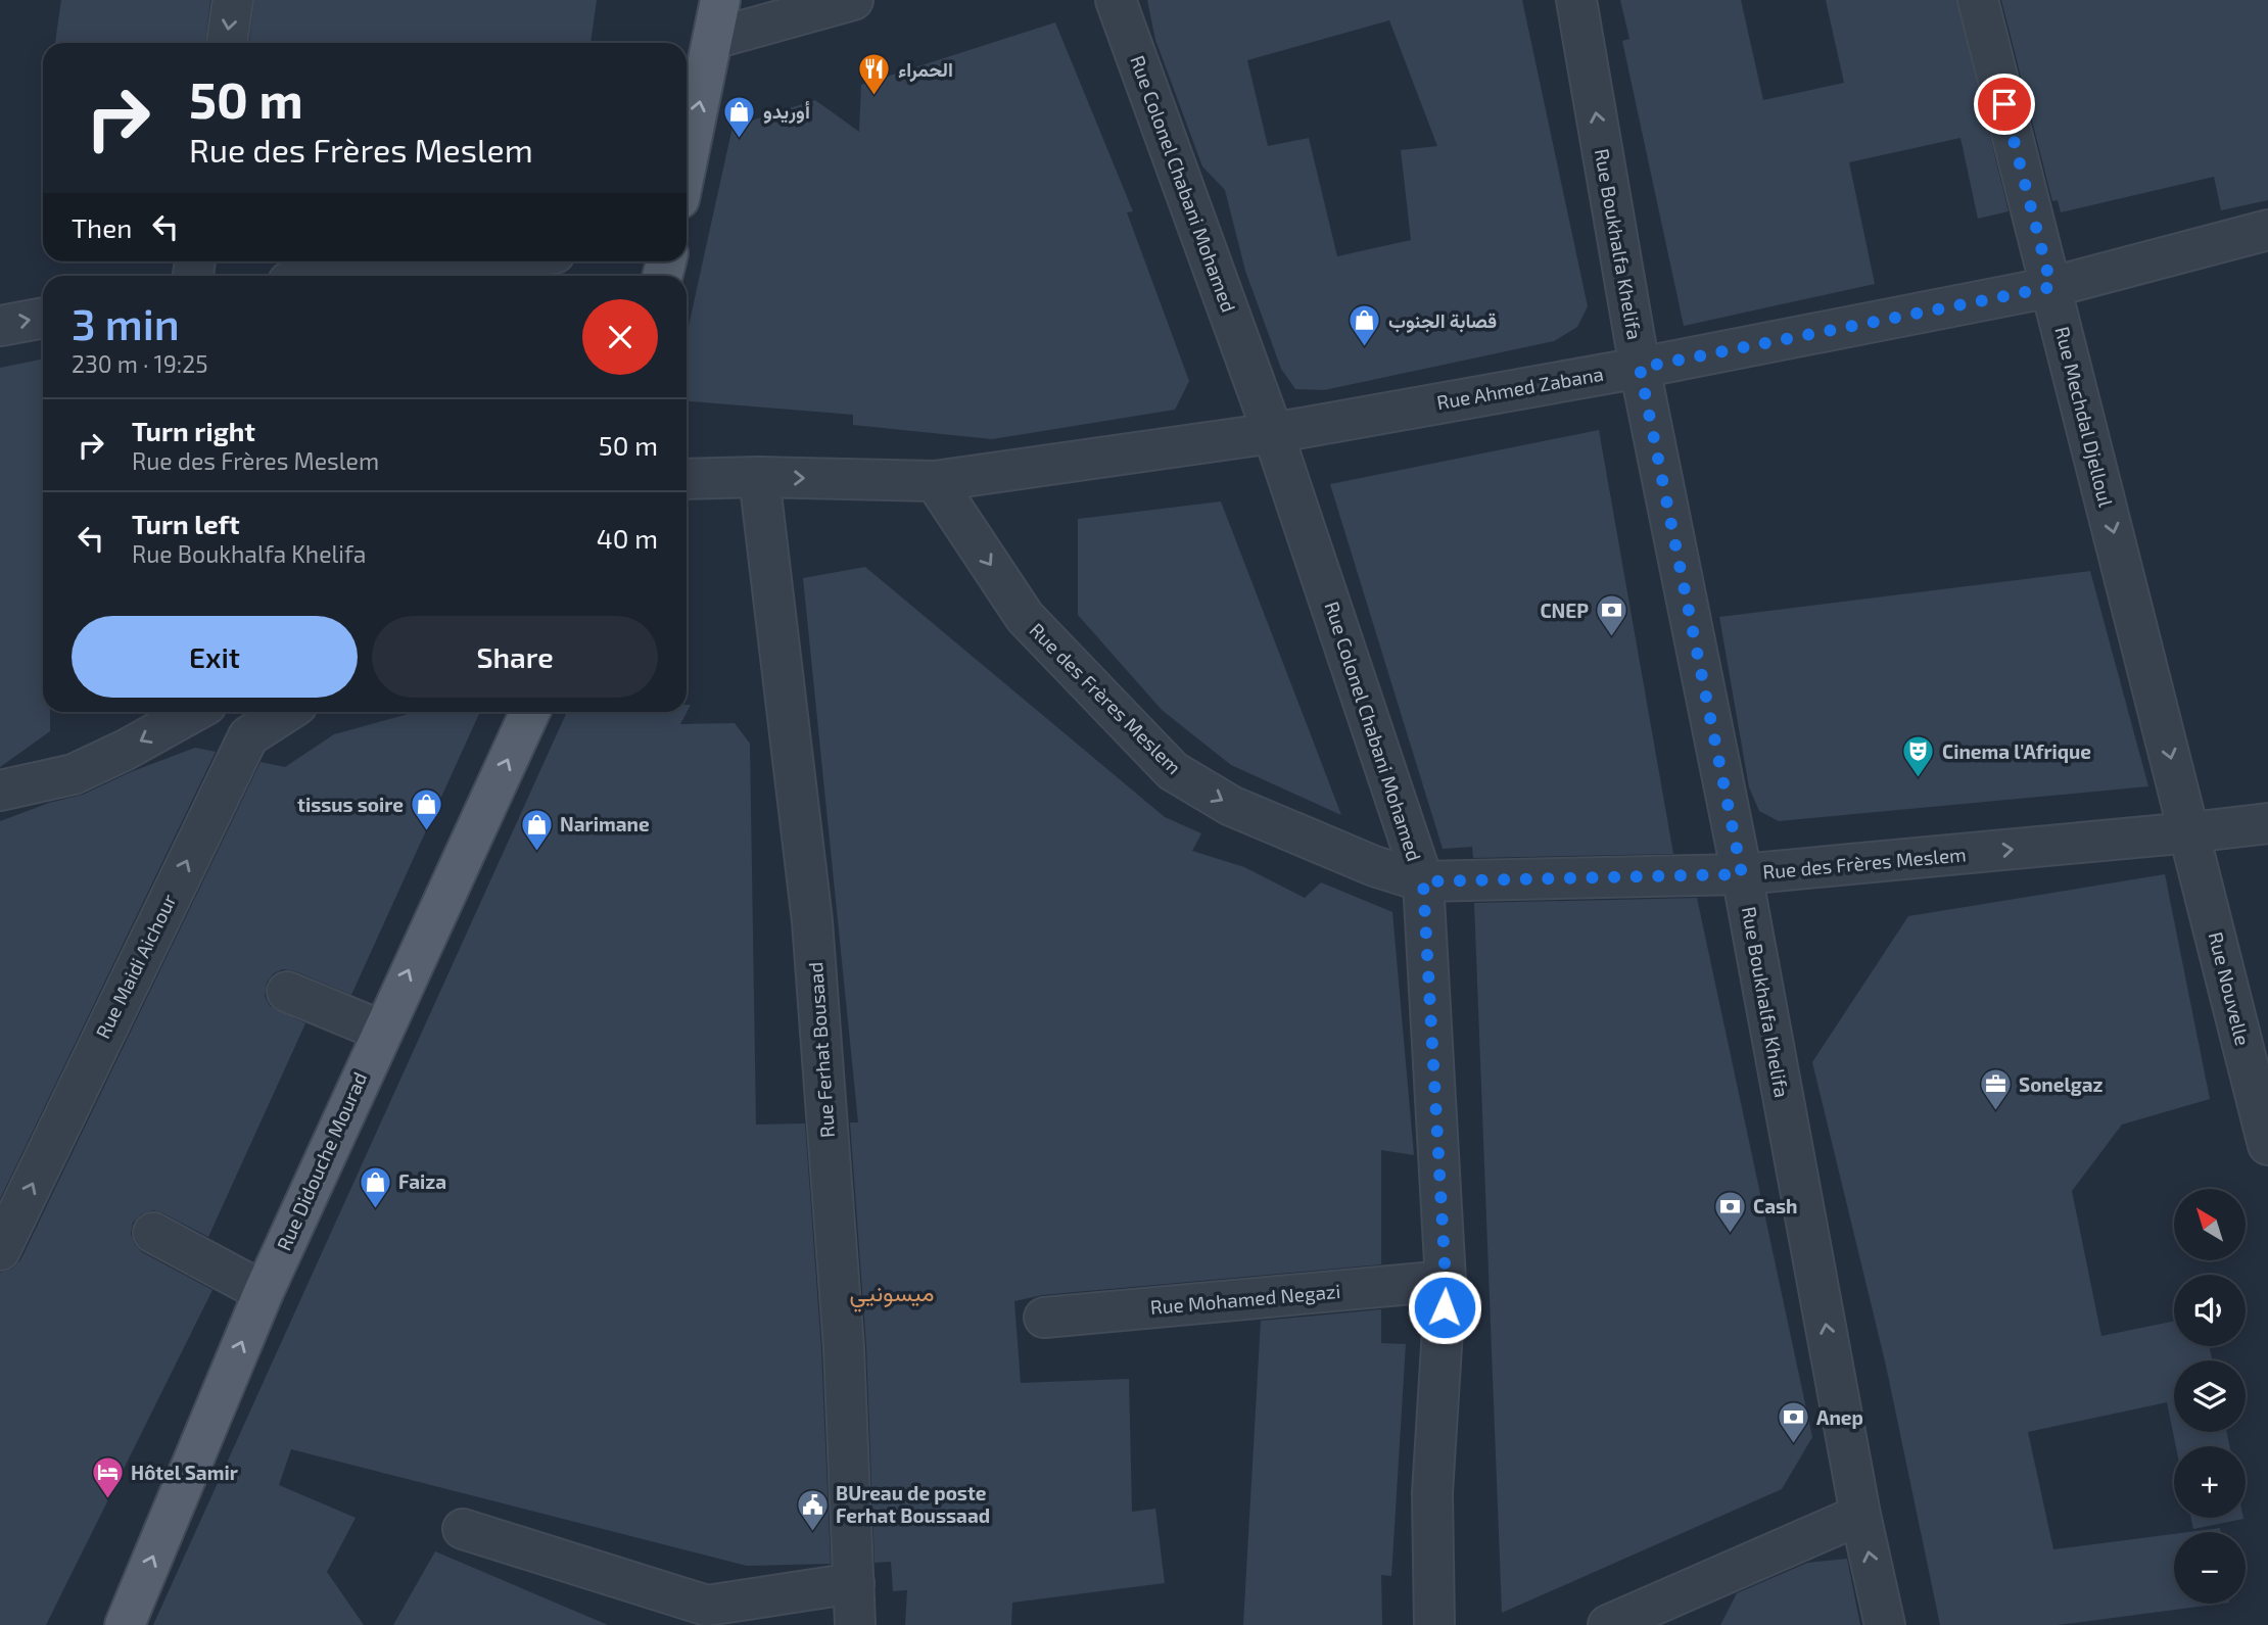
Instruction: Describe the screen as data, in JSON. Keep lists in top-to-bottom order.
{
  "streets": {
    "main road": ["Rue Didouche Mourad"],
    "street": [
      "Rue Colonel Chabani Mohamed",
      "Rue Boukhalfa Khelifa",
      "Rue Ahmed Zabana",
      "Rue Mechdal Djelloul",
      "Rue des Frères Meslem",
      "Rue Maidi Aichour",
      "Rue Nouvelle",
      "Rue Ferhat Bousaad",
      "Rue Mohamed Negazi"
    ]
  },
  "crossings": [
    ["Rue Colonel Chabani Mohamed", "Rue Ahmed Zabana"],
    ["Rue Colonel Chabani Mohamed", "Rue des Frères Meslem"],
    ["Rue Colonel Chabani Mohamed", "Rue Mohamed Negazi"],
    ["Rue Boukhalfa Khelifa", "Rue Ahmed Zabana"],
    ["Rue Boukhalfa Khelifa", "Rue des Frères Meslem"],
    ["Rue Ahmed Zabana", "Rue Mechdal Djelloul"],
    ["Rue Ahmed Zabana", "Rue des Frères Meslem"],
    ["Rue Mechdal Djelloul", "Rue des Frères Meslem"],
    ["Rue Mechdal Djelloul", "Rue Nouvelle"],
    ["Rue des Frères Meslem", "Rue Nouvelle"]
  ],
  "one_way": [
    "Rue Boukhalfa Khelifa",
    "Rue Mechdal Djelloul",
    "Rue des Frères Meslem",
    "Rue Maidi Aichour",
    "Rue Didouche Mourad"
  ],
  "districts": ["ميسونيي"],
  "places": {
    "restaurant": ["الحمراء"],
    "shop": [
      "أوريدو",
      "قصابة الجنوب",
      "tissus soire",
      "Narimane",
      "Faiza"
    ],
    "bank": ["CNEP", "Cash", "Anep"],
    "theatre": ["Cinema l'Afrique"],
    "office": ["Sonelgaz"],
    "hotel": ["Hôtel Samir"],
    "public building": ["BUreau de poste Ferhat Boussaad"]
  },
  "north": "top left",
  "page": {
    "turn": ["50 m", "Rue des Frères Meslem"],
    "then": "Then",
    "heading": ["3 min", "230 m · 19:25"],
    "list": [
      {
        "name": "Turn right",
        "note": "Rue des Frères Meslem",
        "value": "50 m"
      },
      {
        "name": "Turn left",
        "note": "Rue Boukhalfa Khelifa",
        "value": "40 m"
      }
    ],
    "buttons": ["Exit", "Share"],
    "map_buttons": ["+", "−"]
  }
}
